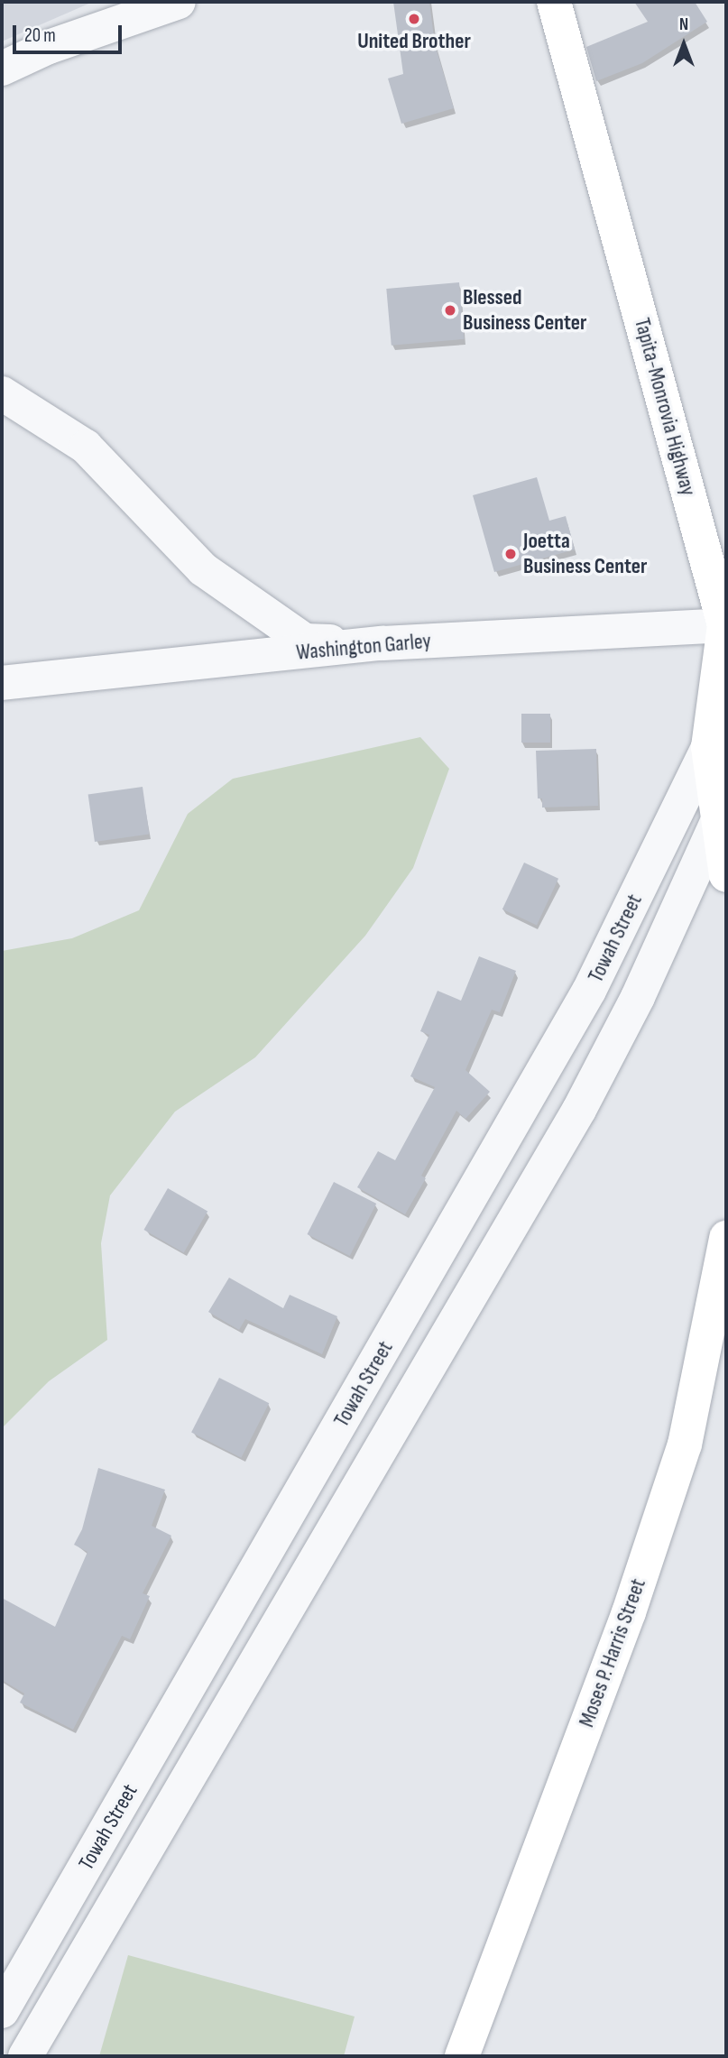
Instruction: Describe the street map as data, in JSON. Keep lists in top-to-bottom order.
{
  "streets": {
    "highway": ["Tapita-Monrovia Highway", "Moses P. Harris Street"],
    "street": ["Washington Garley", "Towah Street"]
  },
  "crossings": [
    ["Tapita-Monrovia Highway", "Washington Garley"],
    ["Tapita-Monrovia Highway", "Towah Street"]
  ],
  "places": ["United Brother", "Blessed Business Center", "Joetta Business Center"],
  "scale_bar": "20 m",
  "north": "top"
}
